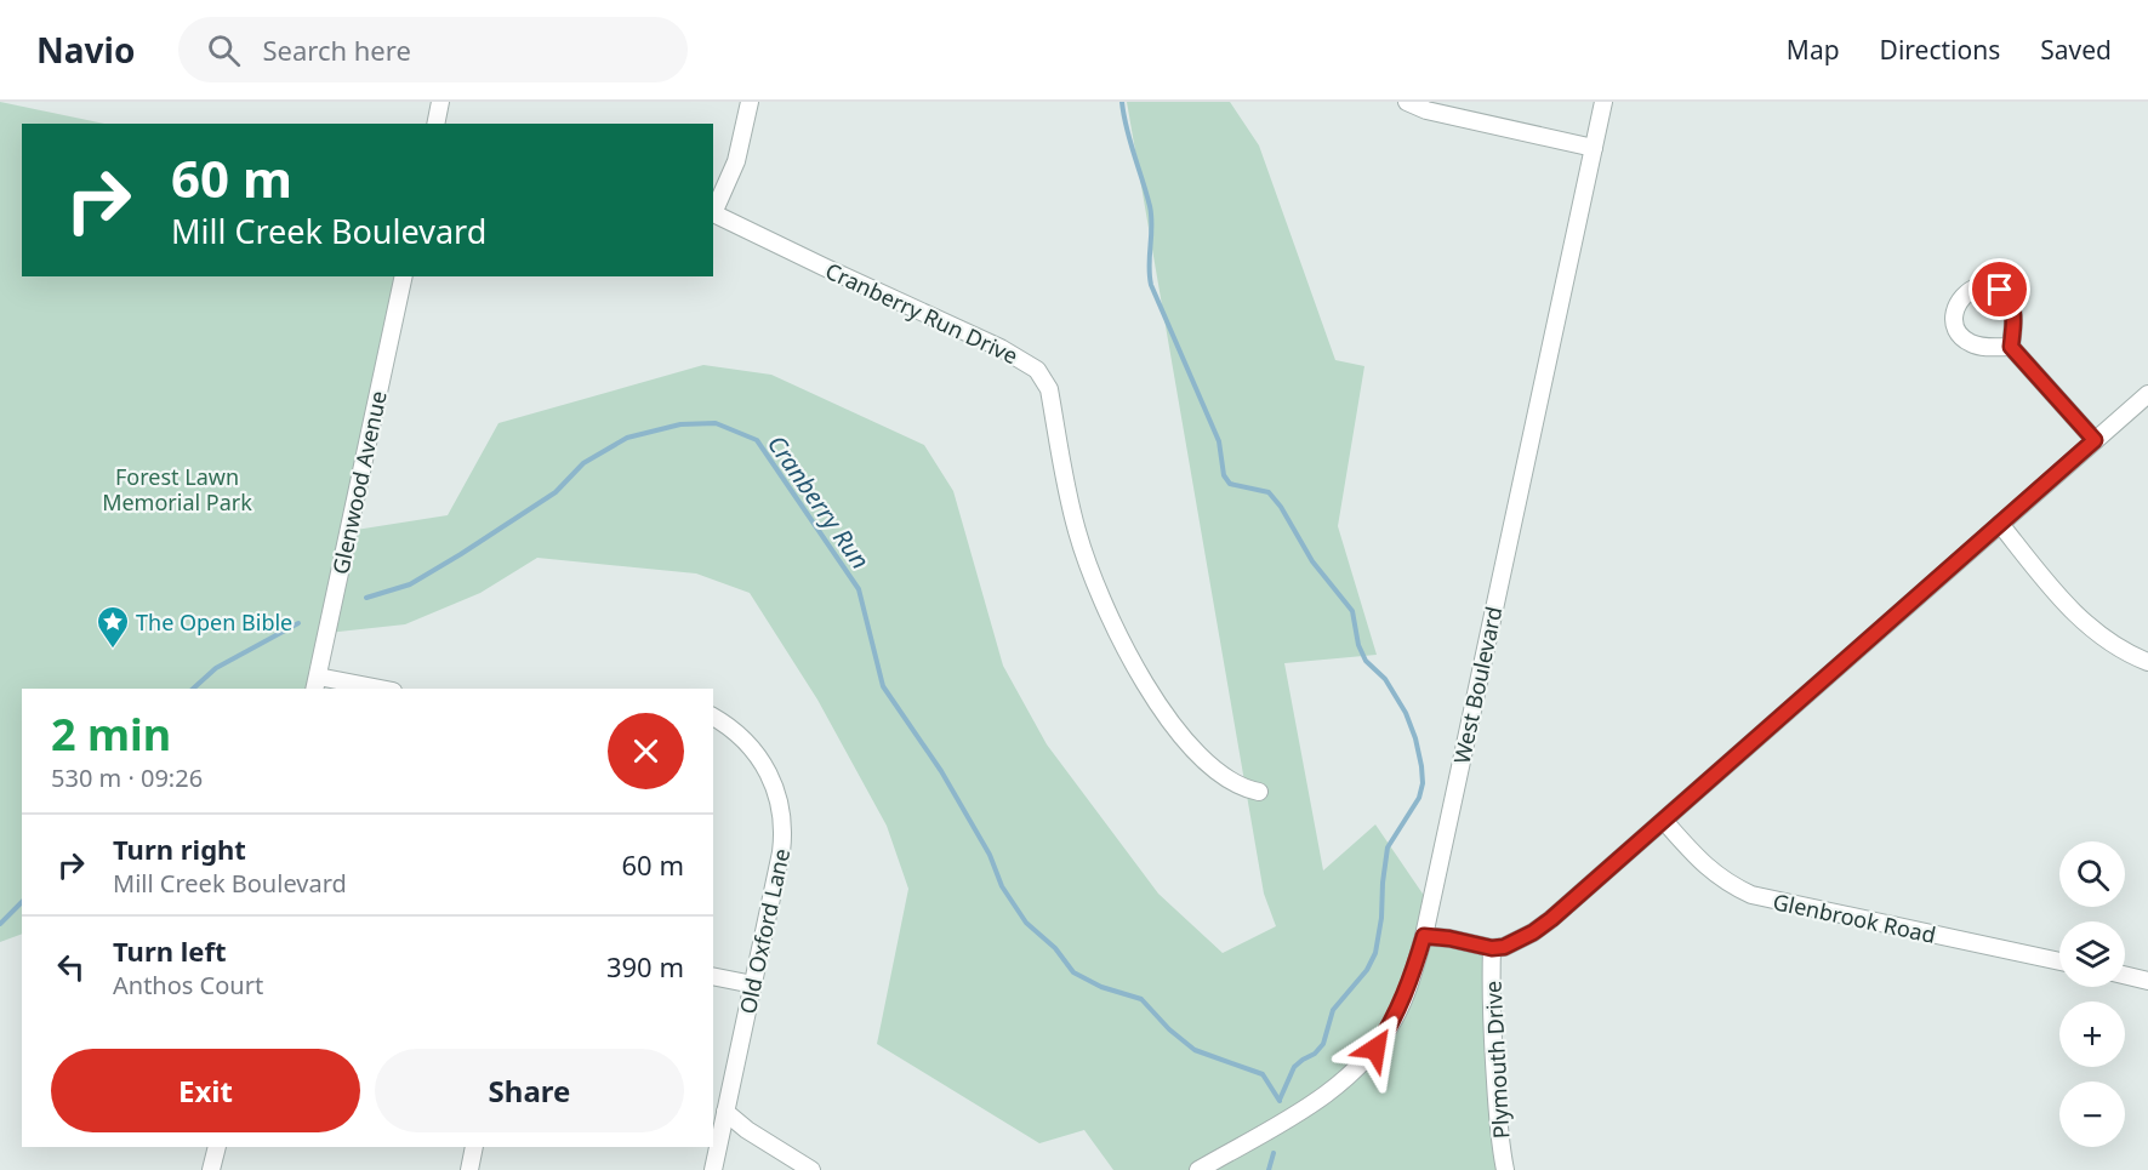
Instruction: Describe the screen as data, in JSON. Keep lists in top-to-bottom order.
{
  "streets": {
    "street": [
      "Cranberry Run Drive",
      "Glenwood Avenue",
      "West Boulevard",
      "Glenbrook Road",
      "Old Oxford Lane",
      "Plymouth Drive"
    ]
  },
  "water": ["Cranberry Run"],
  "parks": ["Forest Lawn Memorial Park"],
  "places": {
    "place": ["The Open Bible"]
  },
  "page": {
    "header": "Navio",
    "search": "Search here",
    "nav": ["Map", "Directions", "Saved"],
    "turn": ["60 m", "Mill Creek Boulevard"],
    "heading": ["2 min", "530 m · 09:26"],
    "list": [
      {
        "name": "Turn right",
        "note": "Mill Creek Boulevard",
        "value": "60 m"
      },
      {
        "name": "Turn left",
        "note": "Anthos Court",
        "value": "390 m"
      }
    ],
    "map_buttons": ["+", "−"],
    "buttons": ["Exit", "Share"]
  }
}
